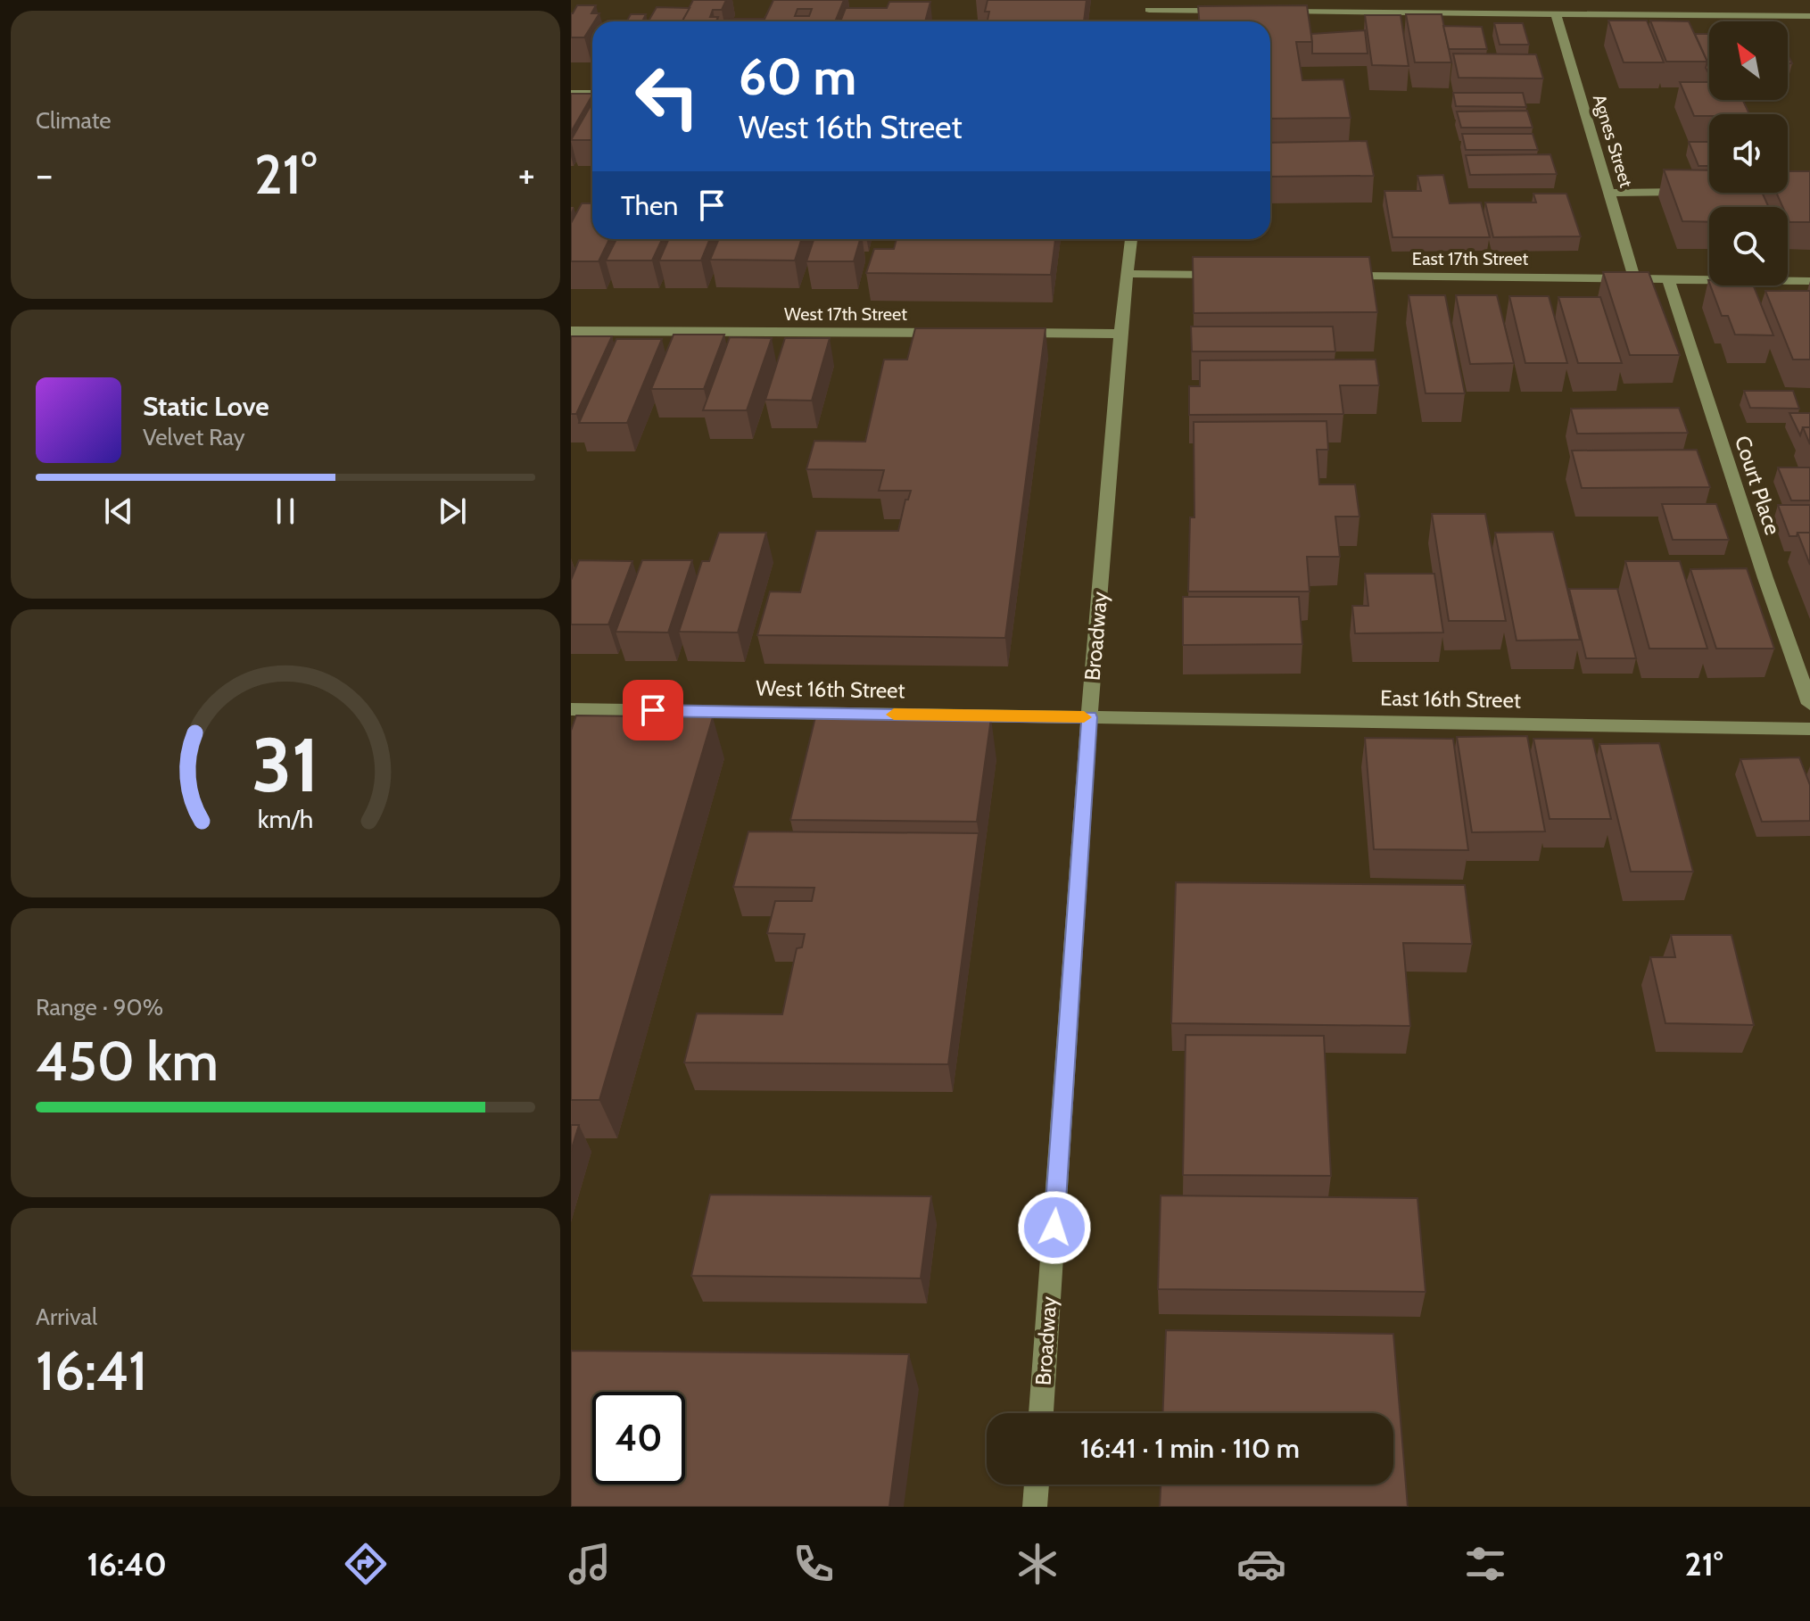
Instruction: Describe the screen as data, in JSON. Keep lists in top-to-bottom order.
{
  "streets": {
    "street": [
      "Agnes Street",
      "East 17th Street",
      "West 17th Street",
      "Court Place",
      "Broadway",
      "West 16th Street",
      "East 16th Street"
    ]
  },
  "crossings": [
    ["Agnes Street", "East 17th Street"],
    ["East 17th Street", "Court Place"],
    ["Broadway", "West 16th Street"],
    ["Broadway", "East 16th Street"],
    ["West 16th Street", "East 16th Street"]
  ],
  "north": "top left",
  "page": {
    "tile": [
      "Climate",
      ["Range · 90%", "450 km"],
      ["Arrival", "16:41"]
    ],
    "turn": ["60 m", "West 16th Street"],
    "heat": ["−", "21°", "+"],
    "then": "Then",
    "song": ["Static Love", "Velvet Ray"],
    "limit": "40",
    "trip": "16:41 · 1 min · 110 m",
    "tabs": ["16:40", "21°"],
    "gauge": ["31", "km/h"]
  }
}
